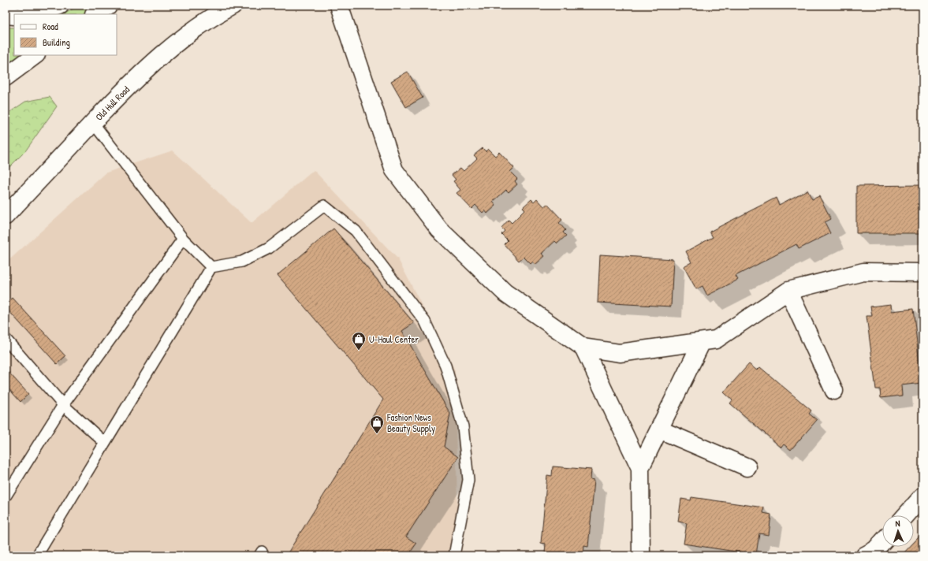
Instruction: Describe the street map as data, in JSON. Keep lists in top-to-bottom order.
{
  "streets": {
    "main road": ["Old Hull Road"]
  },
  "places": {
    "shop": ["U-Haul Center", "Fashion News Beauty Supply"]
  },
  "legend": ["Road", "Building"],
  "north": "top"
}
